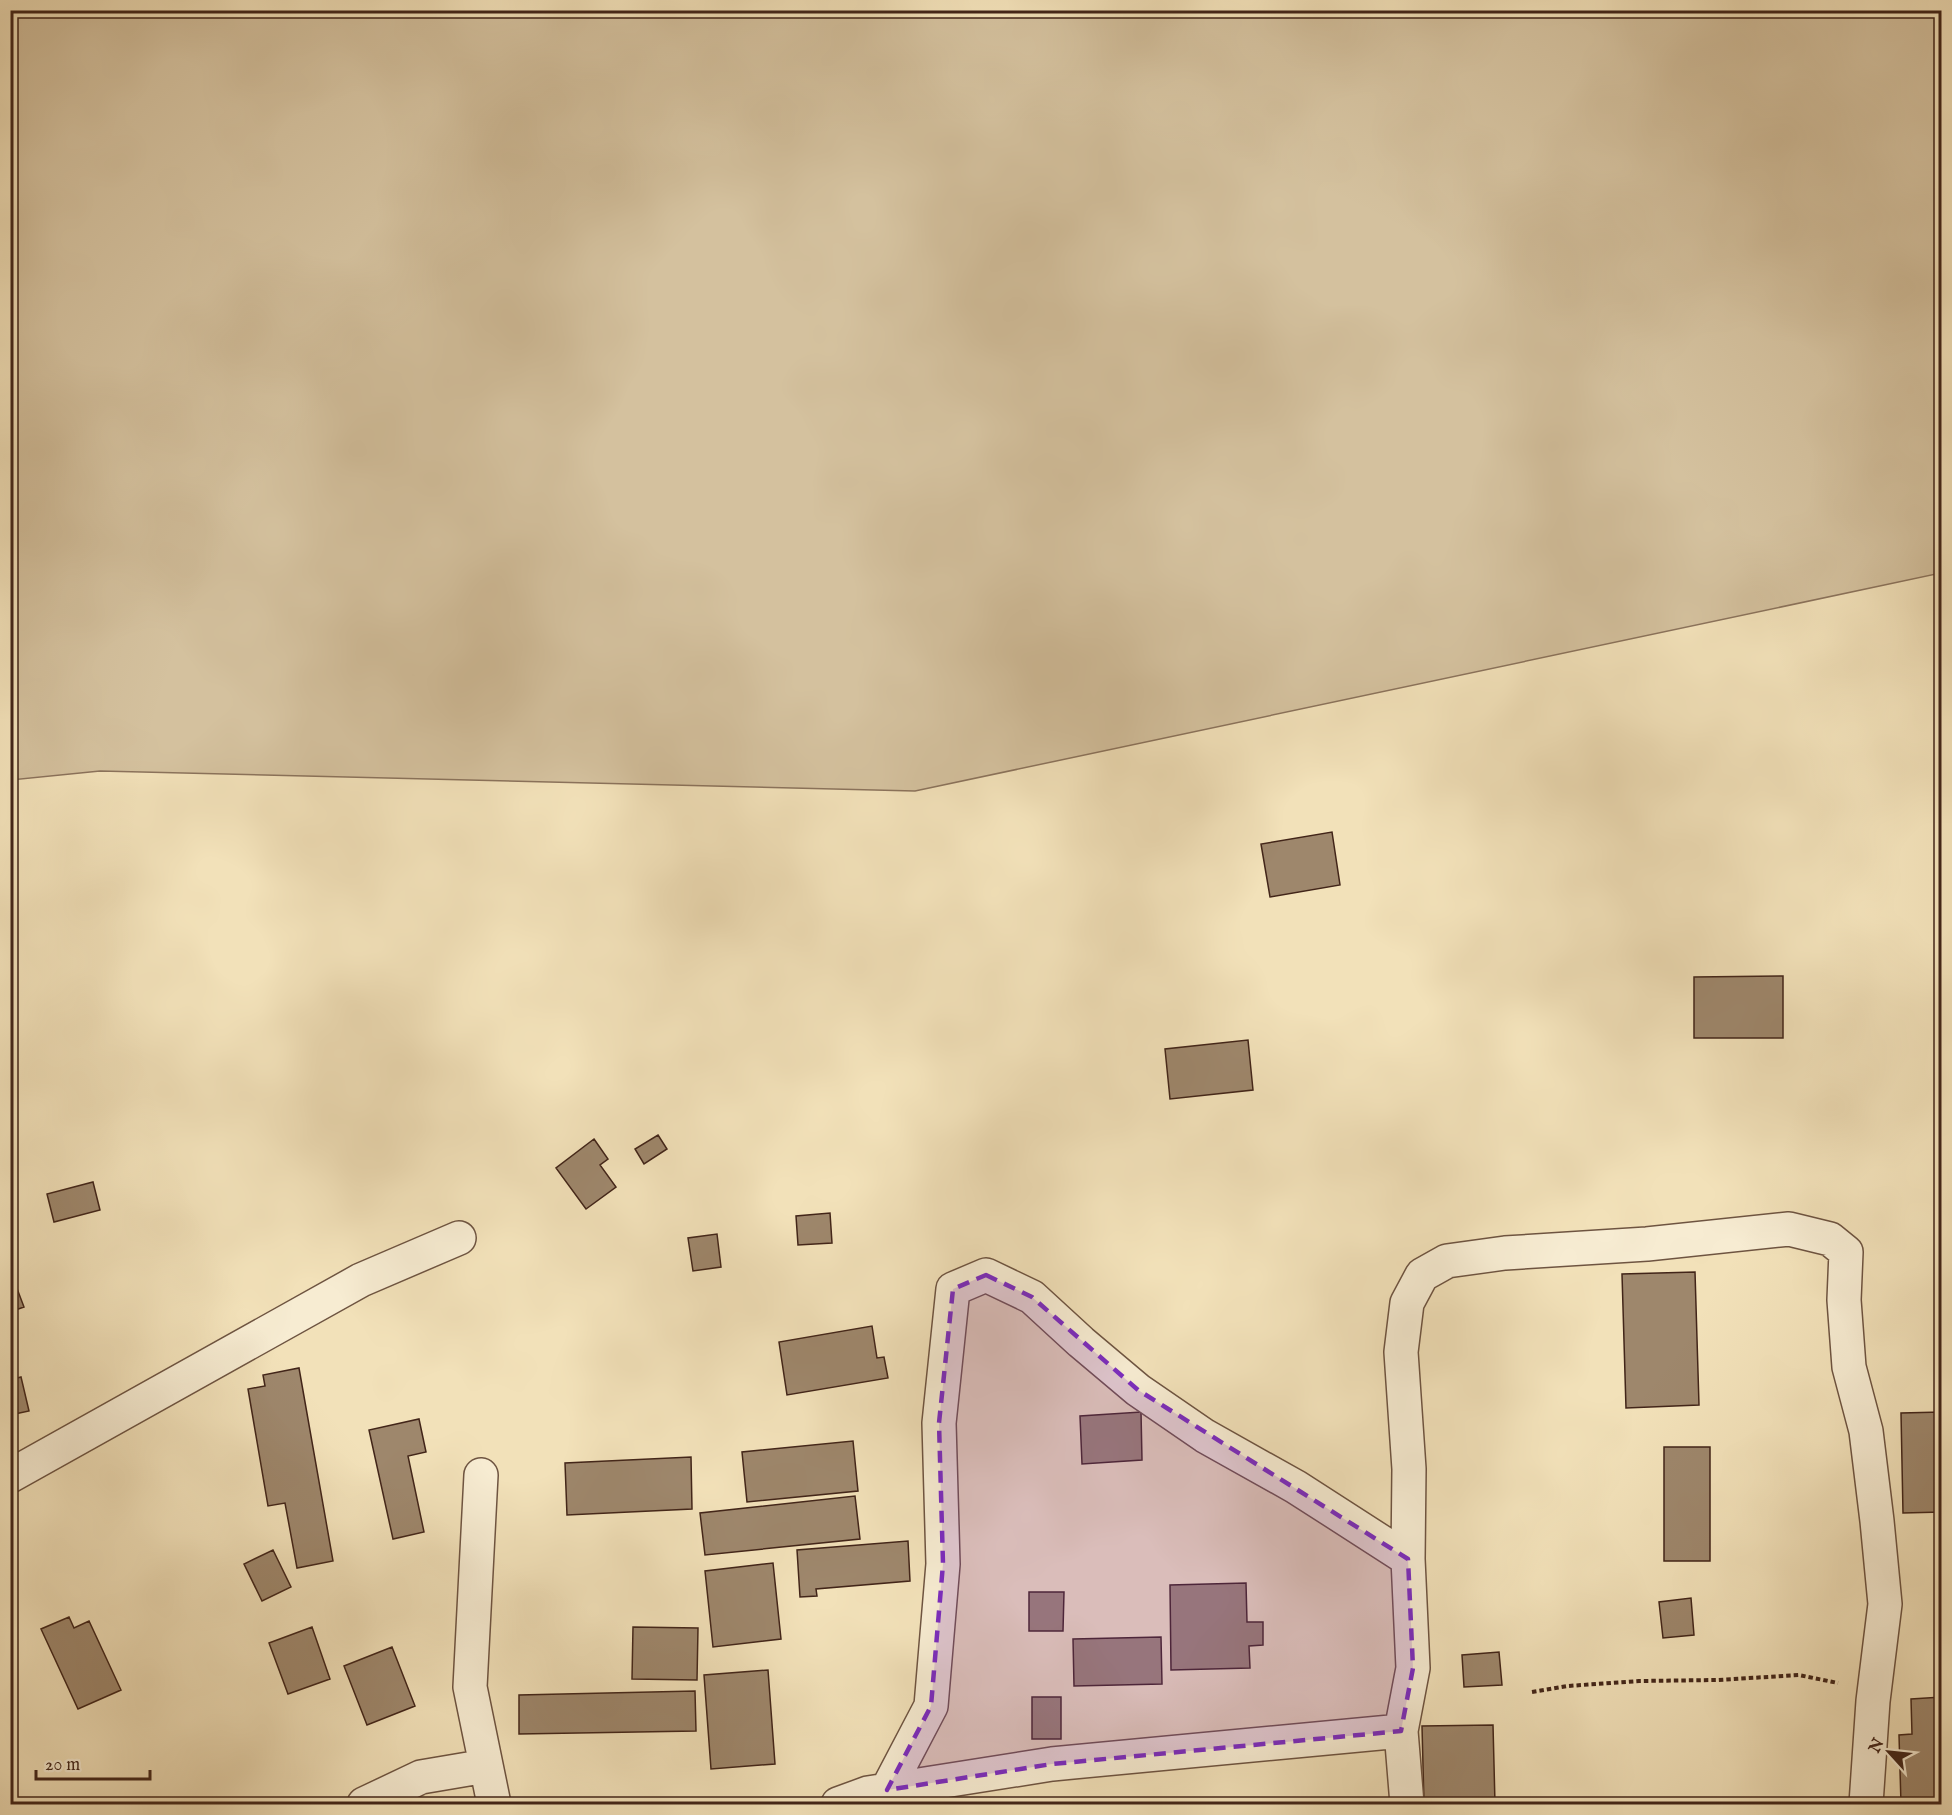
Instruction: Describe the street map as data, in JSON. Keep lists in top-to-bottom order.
{
  "scale_bar": "20 m",
  "north": "top left"
}
